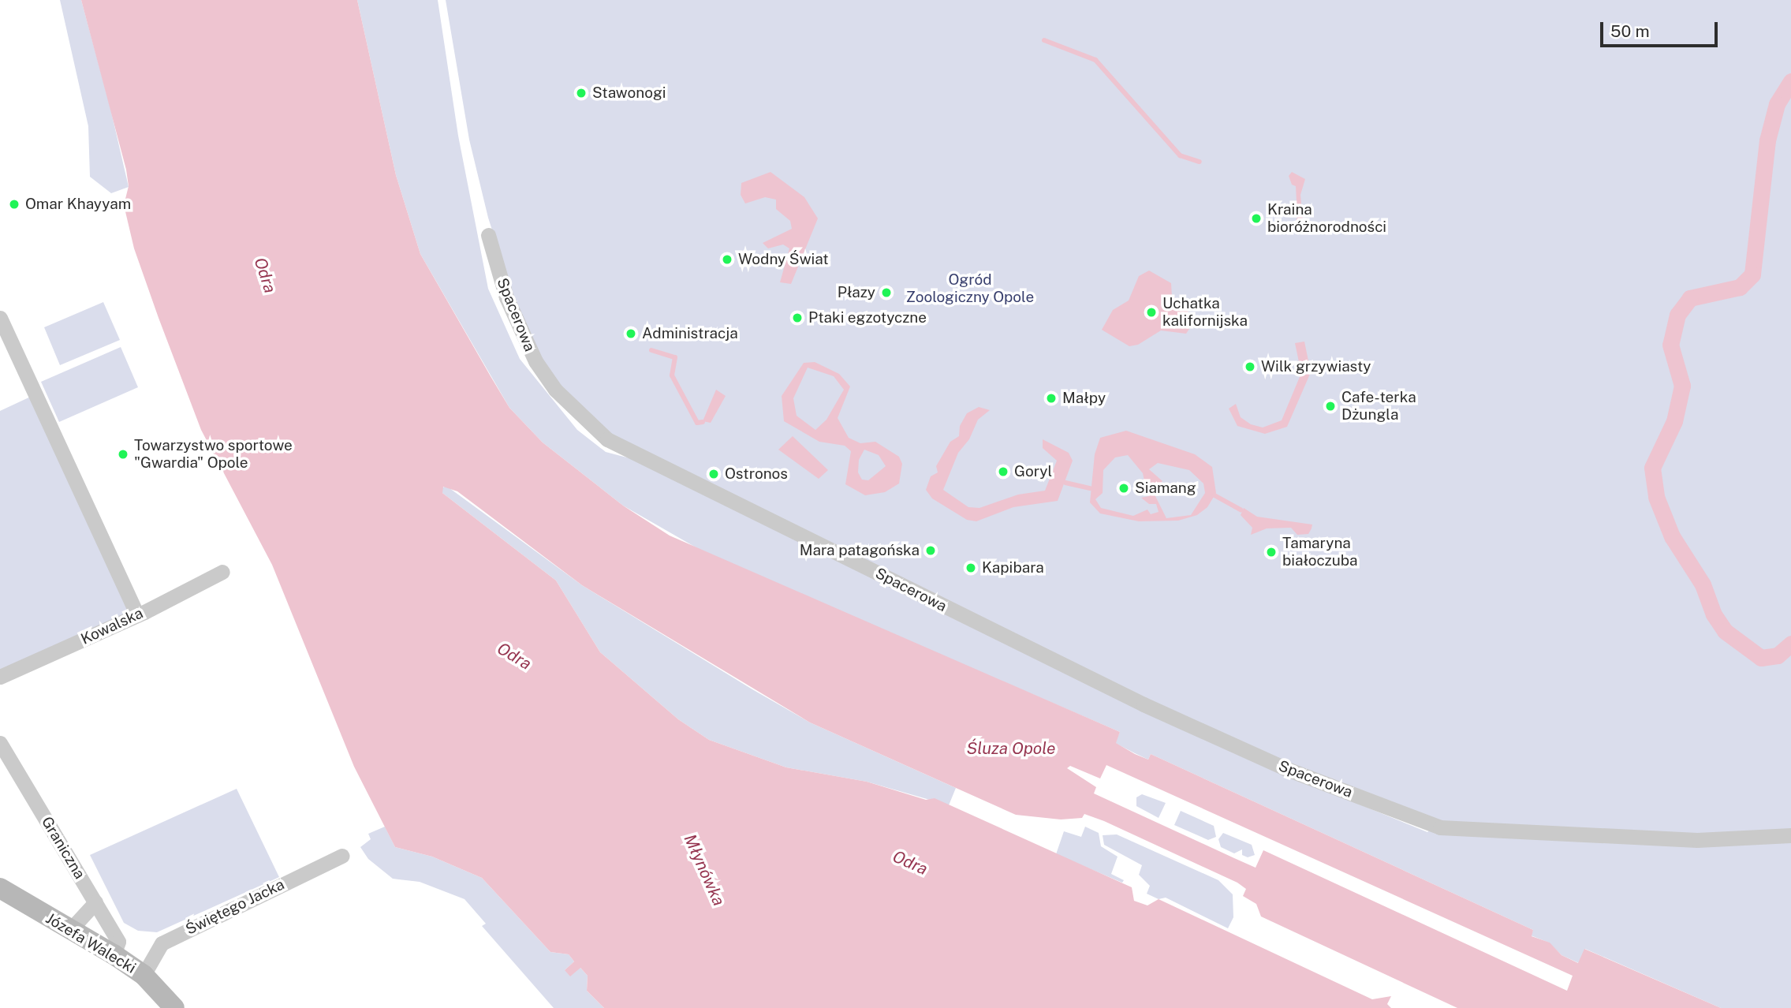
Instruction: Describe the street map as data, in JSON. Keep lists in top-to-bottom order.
{
  "streets": {
    "main road": ["Józefa Walecki"],
    "street": [
      "Spacerowa",
      "Kowalska",
      "Graniczna",
      "Świętego Jacka"
    ]
  },
  "crossings": [
    ["Graniczna", "Józefa Walecki"],
    ["Świętego Jacka", "Józefa Walecki"]
  ],
  "water": ["Odra", "Śluza Opole", "Młynówka"],
  "parks": ["Ogród Zoologiczny Opole"],
  "places": [
    "Stawonogi",
    "Omar Khayyam",
    "Kraina bioróżnorodności",
    "Wodny Świat",
    "Płazy",
    "Uchatka kalifornijska",
    "Ptaki egzotyczne",
    "Administracja",
    "Wilk grzywiasty",
    "Małpy",
    "Cafe-terka Dżungla",
    "Towarzystwo sportowe \"Gwardia\" Opole",
    "Goryl",
    "Ostronos",
    "Siamang",
    "Mara patagońska",
    "Tamaryna białoczuba",
    "Kapibara"
  ],
  "scale_bar": "50 m"
}
